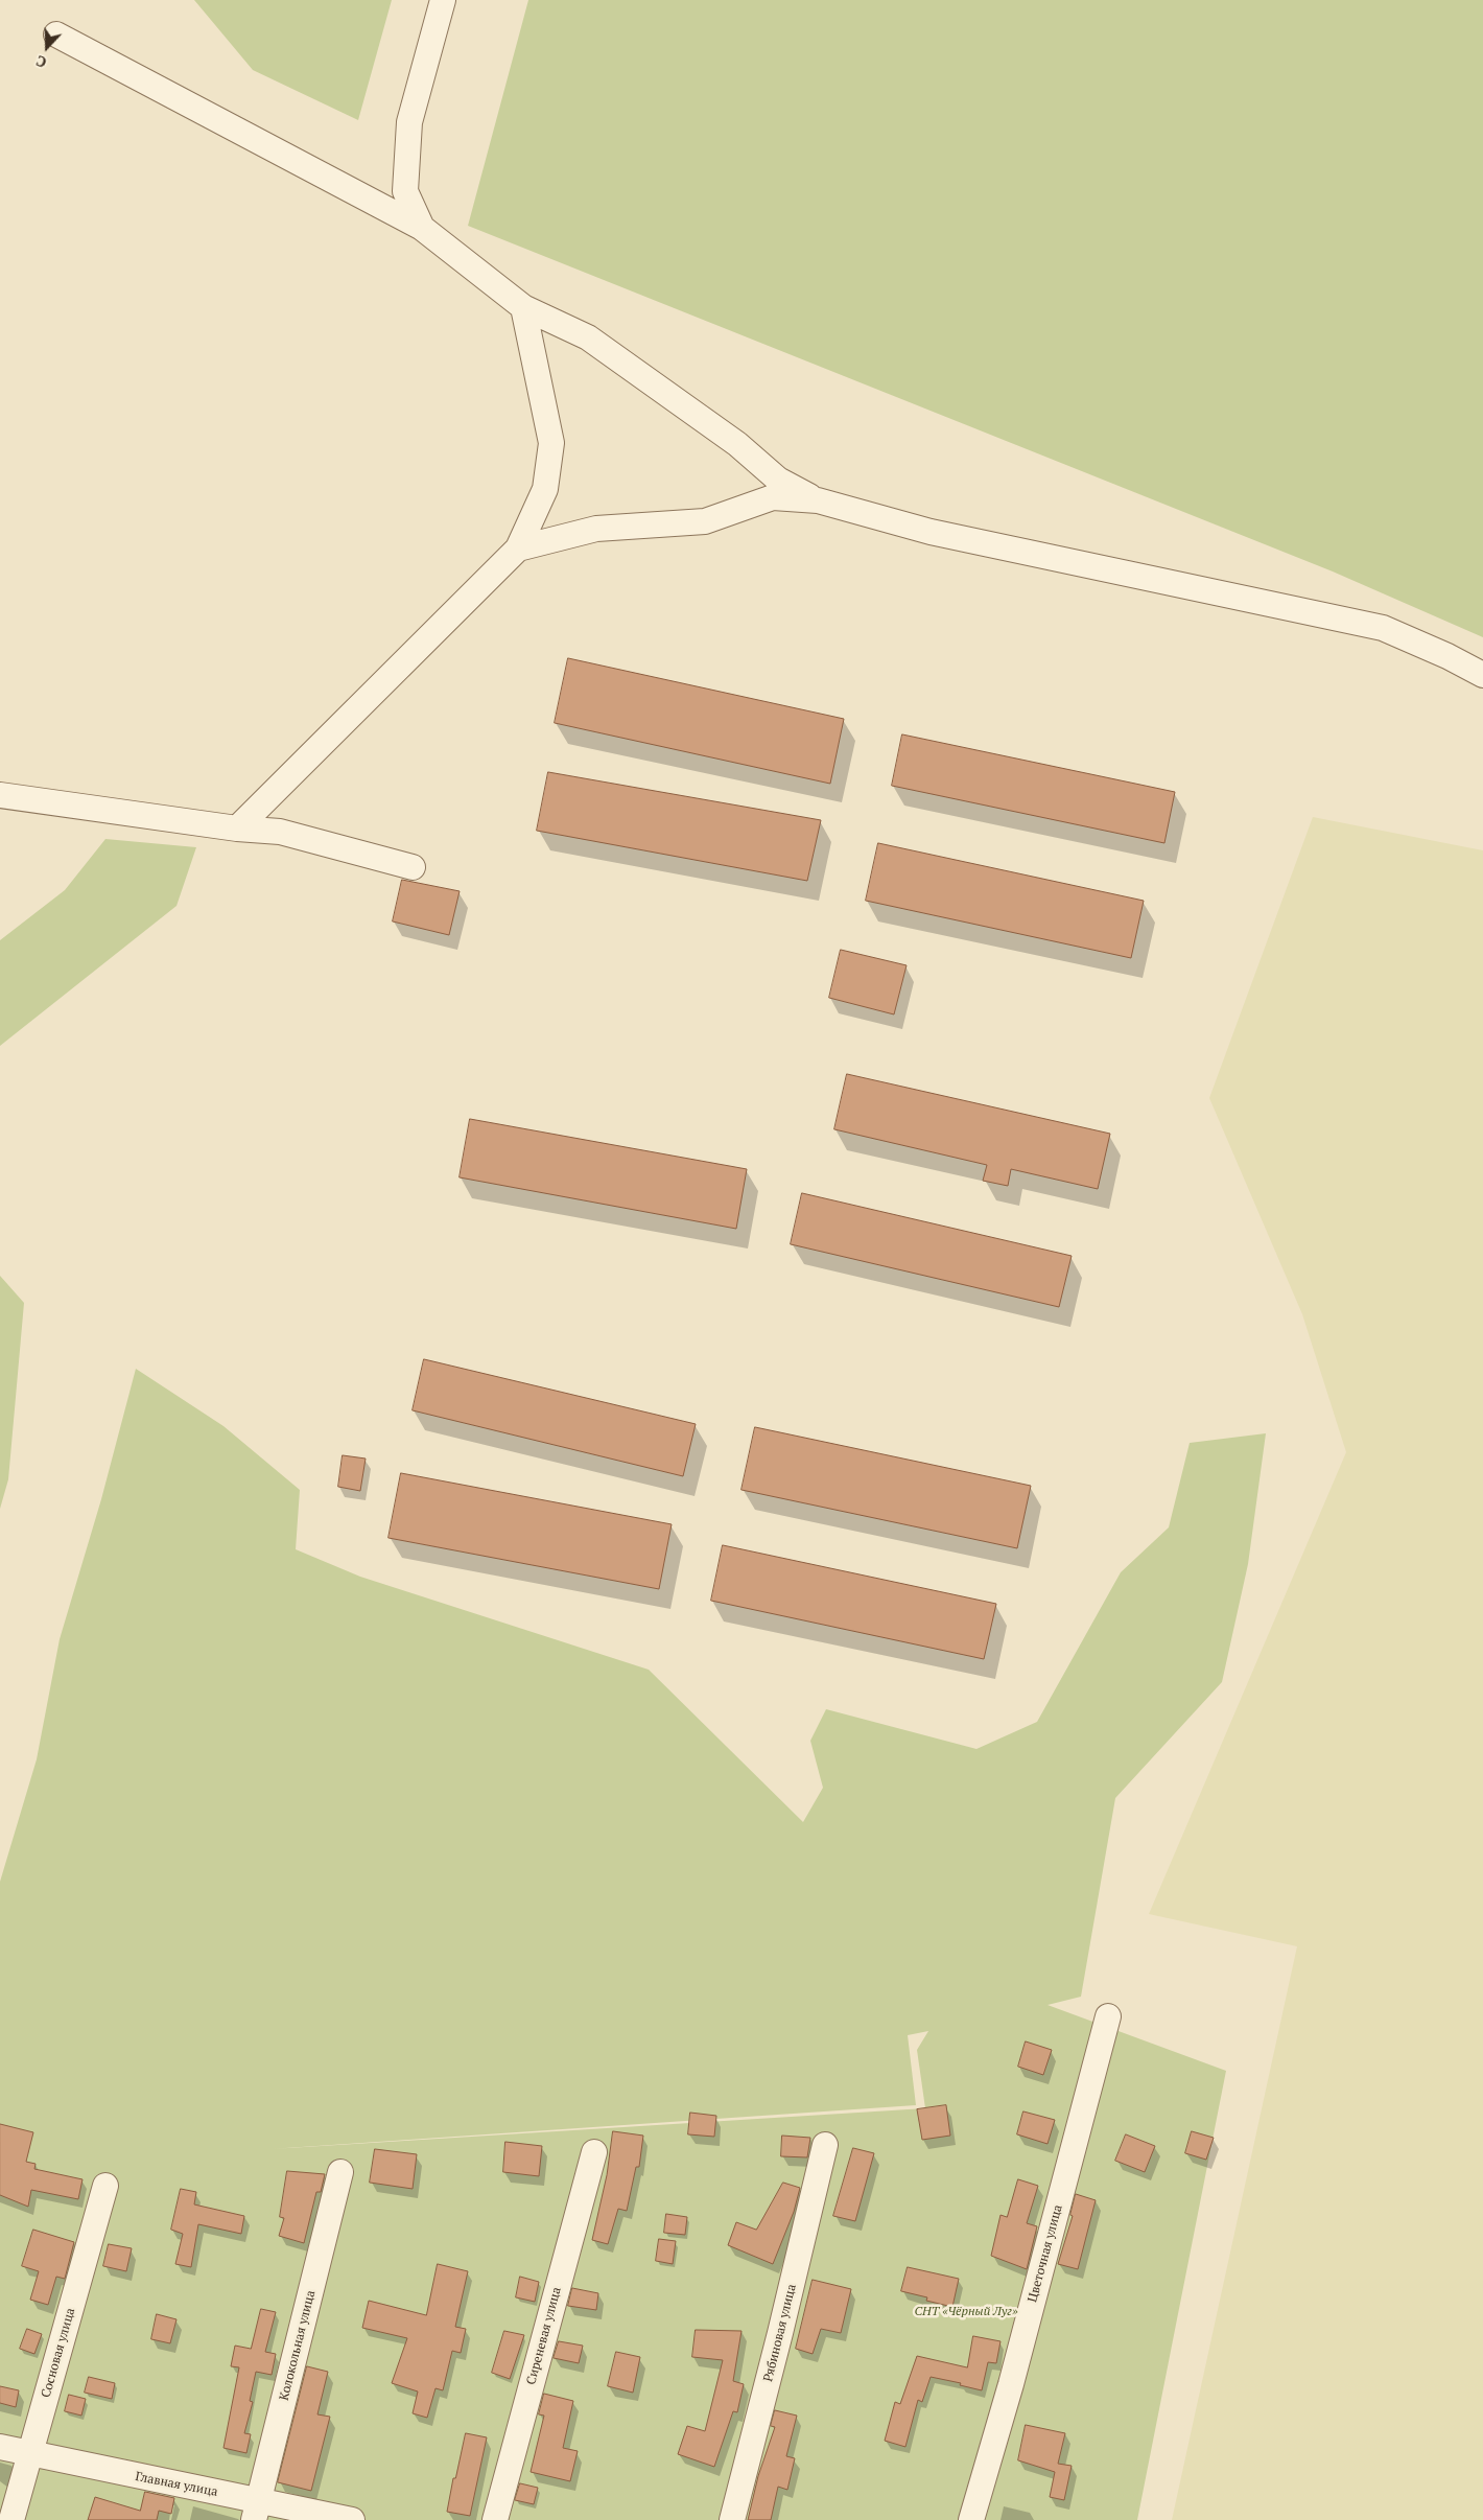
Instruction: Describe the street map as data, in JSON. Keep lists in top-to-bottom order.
{
  "streets": {
    "street": [
      "Цветочная улица",
      "Рябиновая улица",
      "Сиреневая улица",
      "Колокольная улица",
      "Сосновая улица",
      "Главная улица"
    ]
  },
  "crossings": [
    ["Колокольная улица", "Главная улица"],
    ["Сосновая улица", "Главная улица"]
  ],
  "parks": ["СНТ «Чёрный Луг»"],
  "north": "bottom"
}
